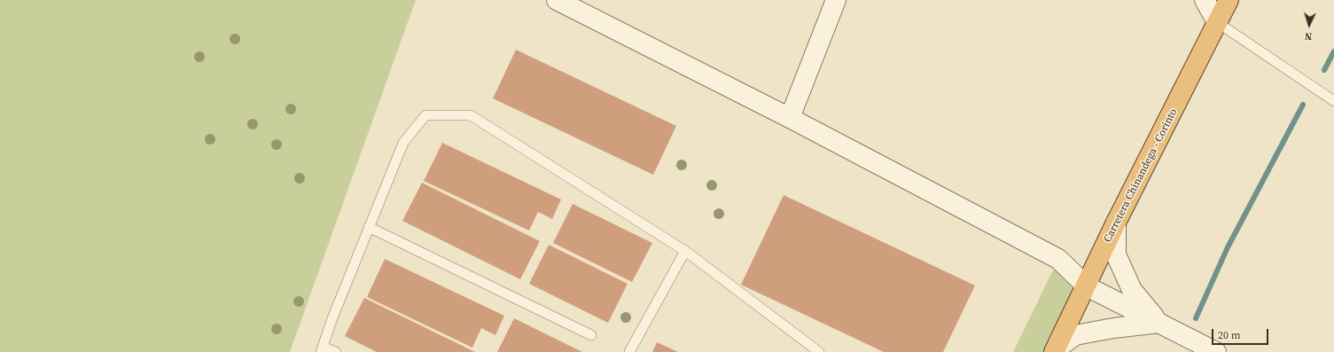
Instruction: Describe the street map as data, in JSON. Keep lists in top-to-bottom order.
{
  "streets": {
    "highway": ["Carretera Chinandega - Corinto"]
  },
  "scale_bar": "20 m",
  "north": "bottom"
}
